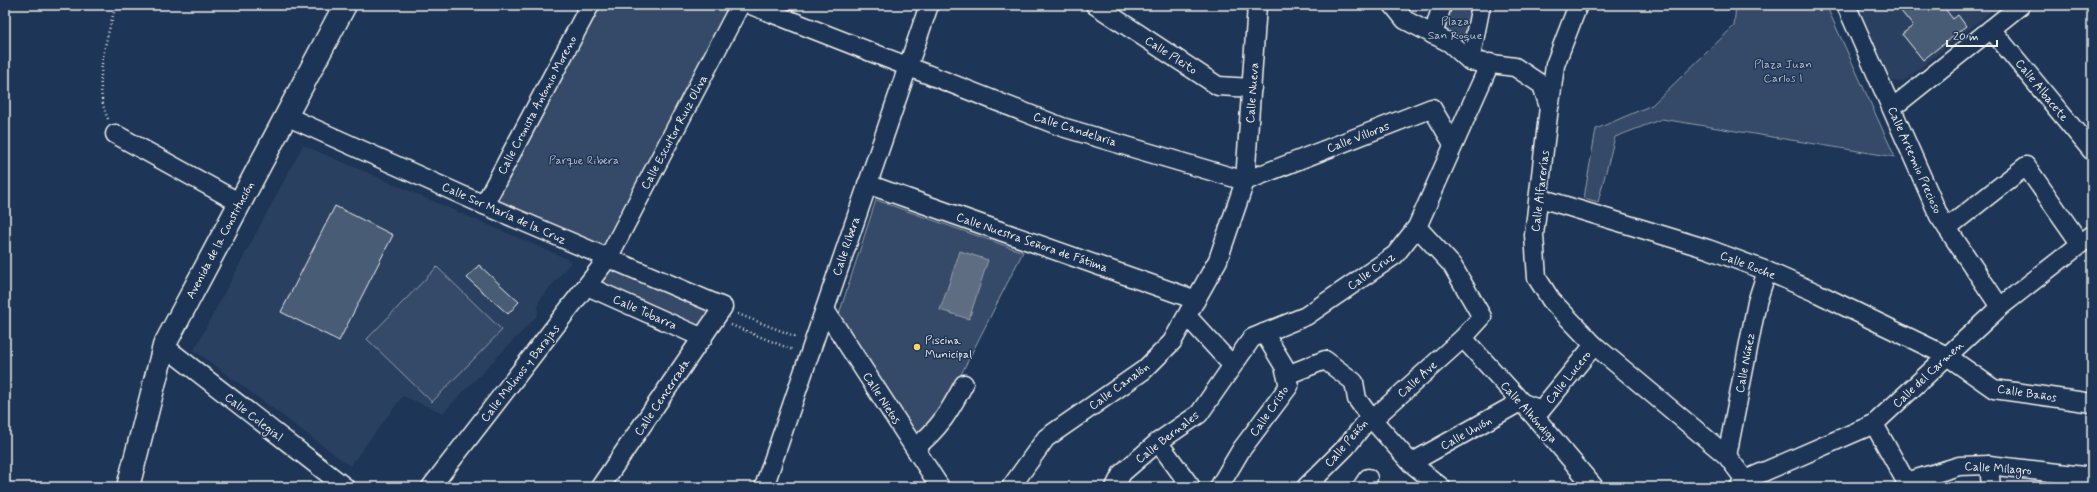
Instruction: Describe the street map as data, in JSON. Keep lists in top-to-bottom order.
{
  "streets": {
    "street": [
      "Calle Pleito",
      "Calle Albacete",
      "Calle Nueva",
      "Calle Cronista Antonio Moreno",
      "Calle Candelaria",
      "Calle Escultor Ruiz Oliva",
      "Calle Villoras",
      "Calle Artemio Precioso",
      "Calle Alfarerías",
      "Calle Sor María de la Cruz",
      "Avenida de la Constitución",
      "Calle Nuestra Señora de Fátima",
      "Calle Ribera",
      "Calle Roche",
      "Calle Cruz",
      "Calle Tobarra",
      "Calle Núñez",
      "Calle Molinos y Barajas",
      "Calle del Carmen",
      "Calle Lucero",
      "Calle Ave",
      "Calle Canalón",
      "Calle Baños",
      "Calle Cencerrada",
      "Calle Nietos",
      "Calle Cristo",
      "Calle Alhóndiga",
      "Calle Colegial",
      "Calle Unión",
      "Calle Bernales",
      "Calle Peñón",
      "Calle Milagro"
    ]
  },
  "crossings": [
    ["Calle Pleito", "Calle Nueva"],
    ["Calle Nueva", "Calle Candelaria"],
    ["Calle Nueva", "Calle Villoras"],
    ["Calle Nueva", "Calle Canalón"],
    ["Calle Cronista Antonio Moreno", "Calle Sor María de la Cruz"],
    ["Calle Candelaria", "Calle Villoras"],
    ["Calle Candelaria", "Calle Ribera"],
    ["Calle Candelaria", "Calle Canalón"],
    ["Calle Escultor Ruiz Oliva", "Calle Sor María de la Cruz"],
    ["Calle Escultor Ruiz Oliva", "Calle Molinos y Barajas"],
    ["Calle Villoras", "Calle Cruz"],
    ["Calle Villoras", "Calle Canalón"],
    ["Calle Artemio Precioso", "Calle del Carmen"],
    ["Calle Alfarerías", "Calle Roche"],
    ["Calle Alfarerías", "Calle Cruz"],
    ["Calle Alfarerías", "Calle Núñez"],
    ["Calle Alfarerías", "Calle del Carmen"],
    ["Calle Alfarerías", "Calle Lucero"],
    ["Calle Sor María de la Cruz", "Avenida de la Constitución"],
    ["Calle Sor María de la Cruz", "Calle Molinos y Barajas"],
    ["Calle Sor María de la Cruz", "Calle Cencerrada"],
    ["Avenida de la Constitución", "Calle Colegial"],
    ["Calle Nuestra Señora de Fátima", "Calle Ribera"],
    ["Calle Nuestra Señora de Fátima", "Calle Canalón"],
    ["Calle Ribera", "Calle Nietos"],
    ["Calle Roche", "Calle Núñez"],
    ["Calle Roche", "Calle del Carmen"],
    ["Calle Roche", "Calle Baños"],
    ["Calle Cruz", "Calle Ave"],
    ["Calle Cruz", "Calle Cristo"],
    ["Calle Cruz", "Calle Bernales"],
    ["Calle Tobarra", "Calle Molinos y Barajas"],
    ["Calle Tobarra", "Calle Cencerrada"],
    ["Calle del Carmen", "Calle Baños"],
    ["Calle Lucero", "Calle Alhóndiga"],
    ["Calle Lucero", "Calle Unión"],
    ["Calle Ave", "Calle Alhóndiga"],
    ["Calle Ave", "Calle Peñón"],
    ["Calle Alhóndiga", "Calle Unión"]
  ],
  "parks": ["Plaza San Roque", "Plaza Juan Carlos I", "Parque Ribera"],
  "places": ["Piscina Municipal"],
  "scale_bar": "20 m"
}
